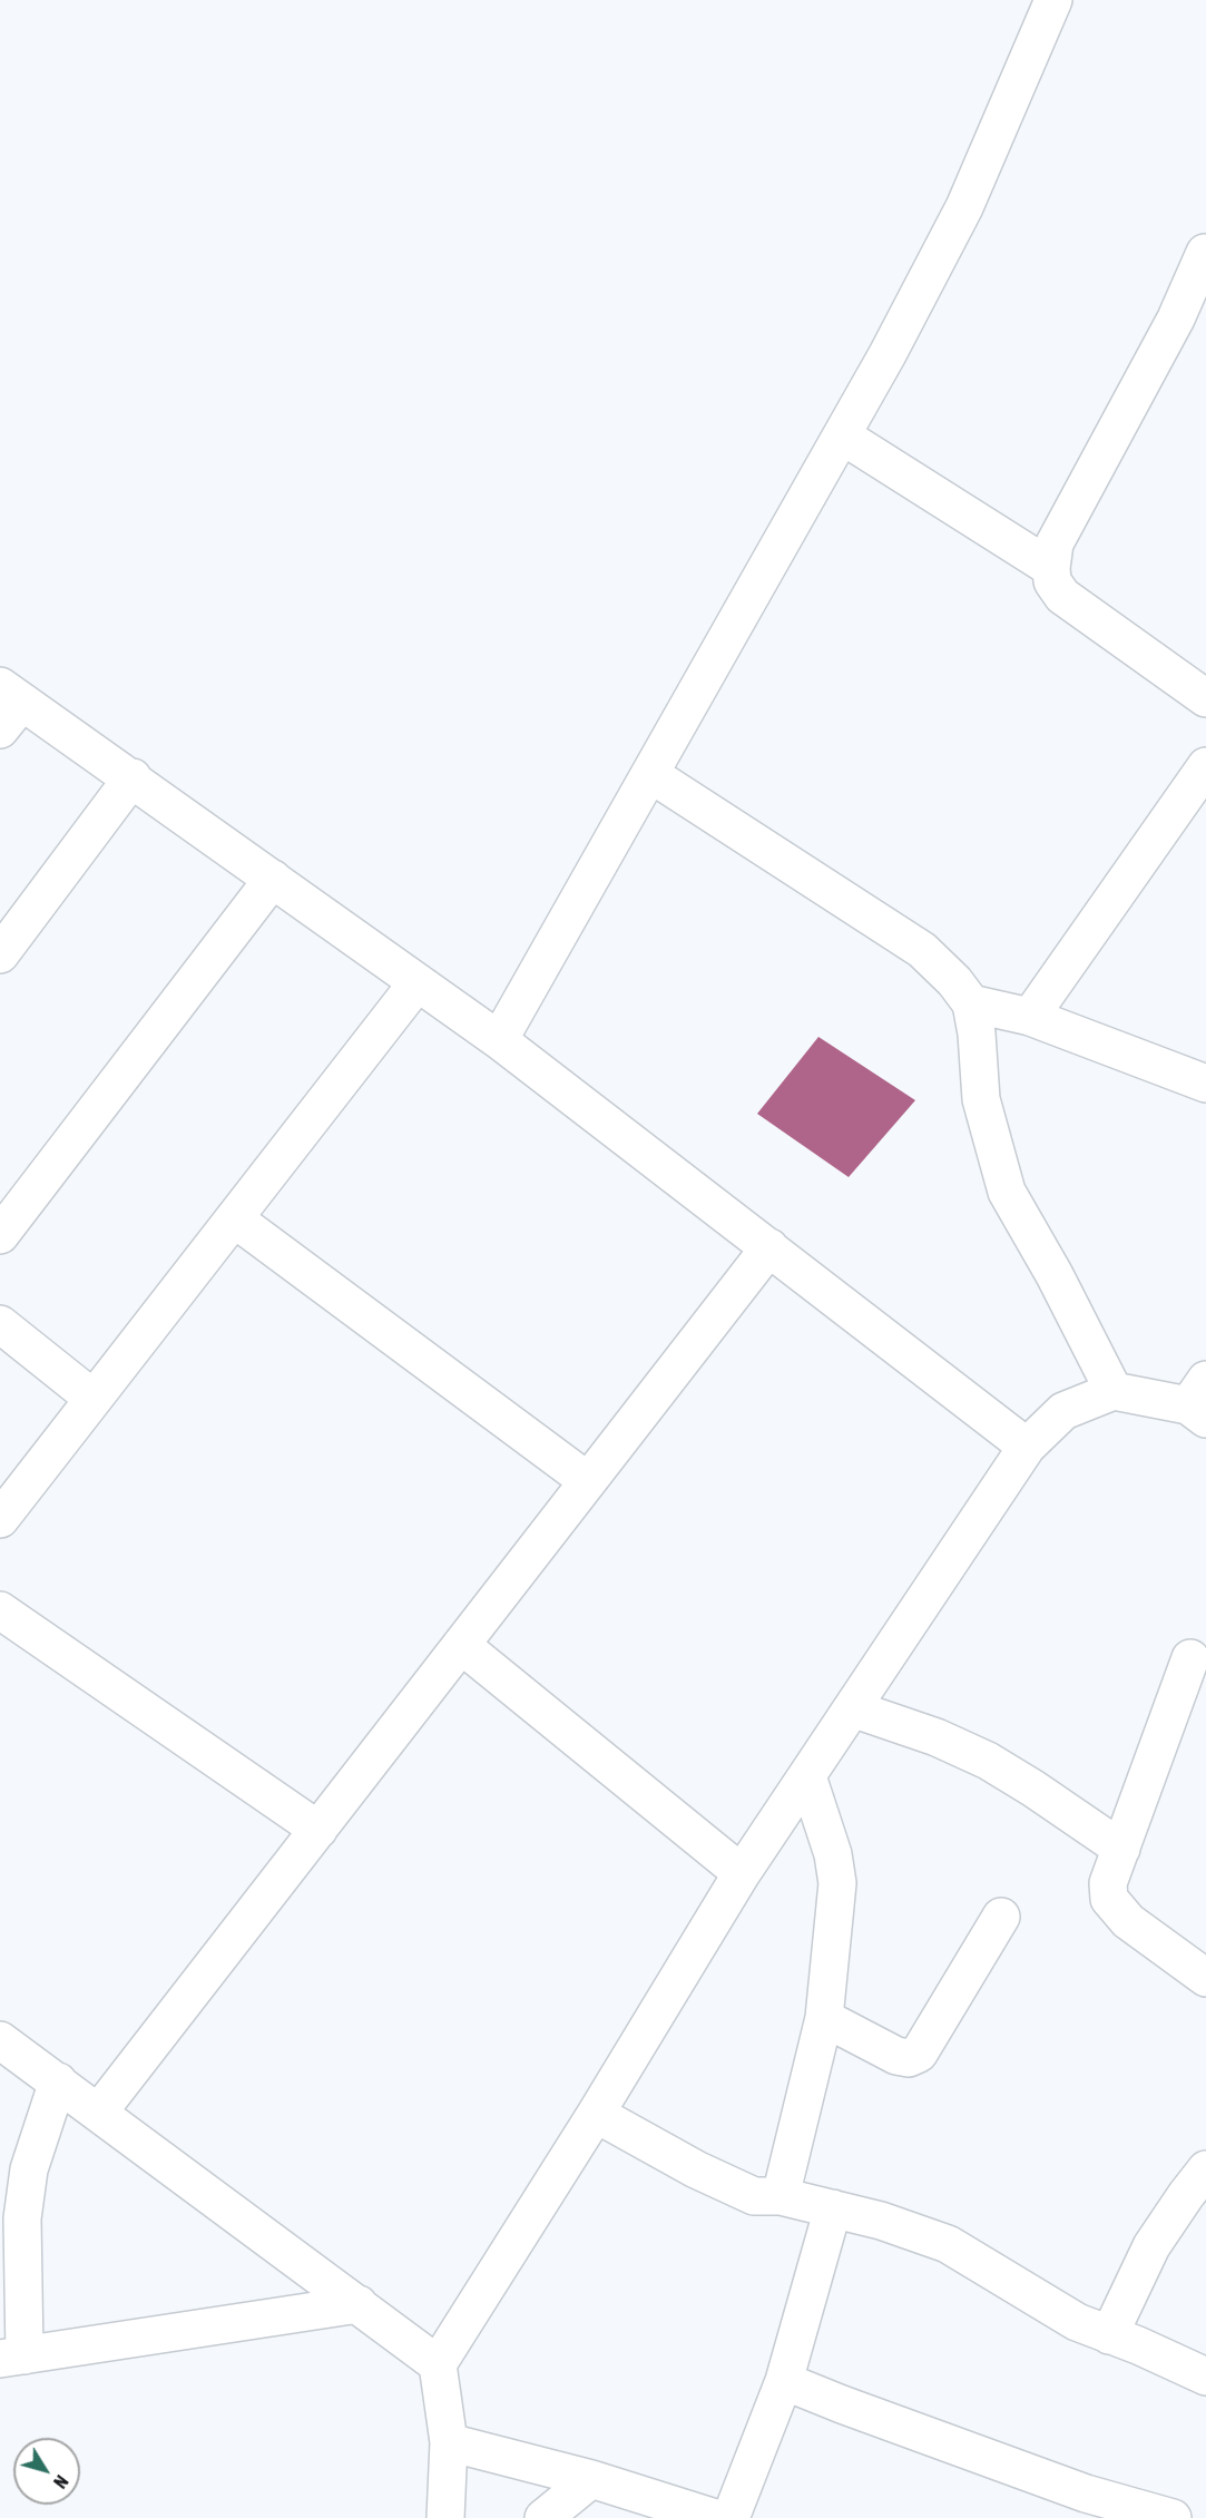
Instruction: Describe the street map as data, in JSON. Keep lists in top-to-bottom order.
{
  "north": "bottom right"
}
